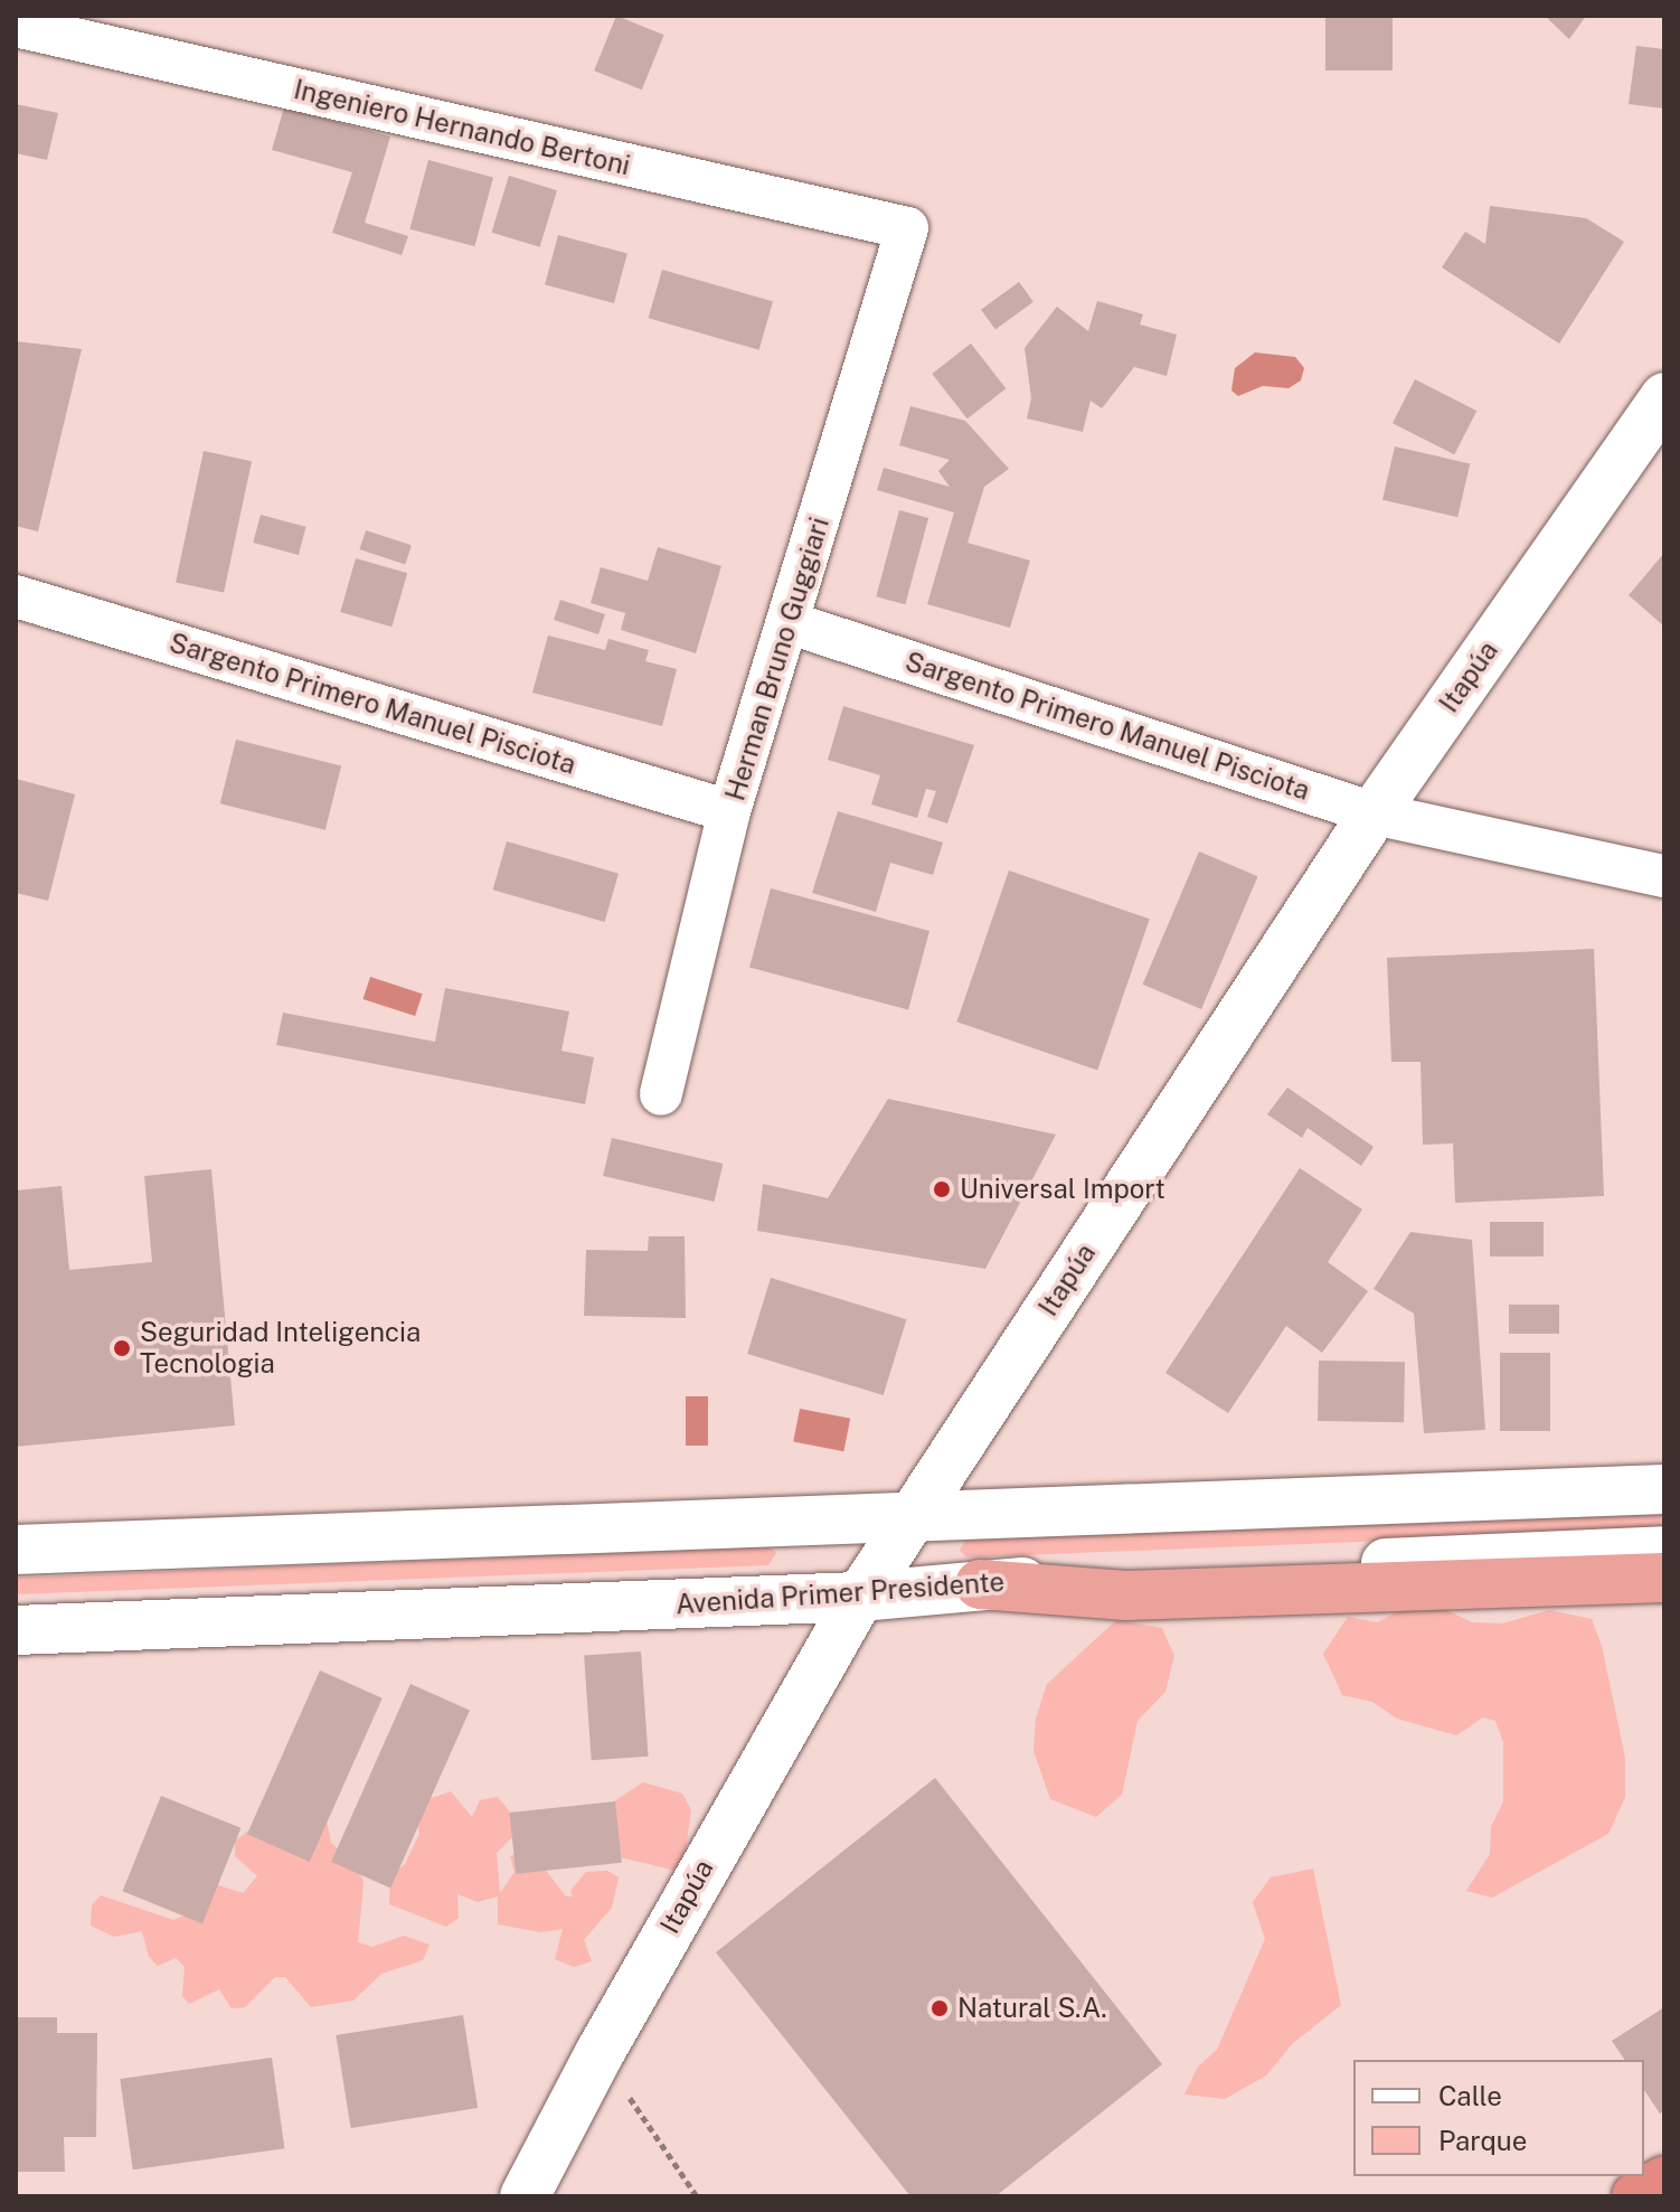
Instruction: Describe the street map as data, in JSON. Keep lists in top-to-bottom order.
{
  "streets": {
    "main road": ["Itapúa", "Avenida Primer Presidente"],
    "street": ["Ingeniero Hernando Bertoni", "Herman Bruno Guggiari", "Sargento Primero Manuel Pisciota"]
  },
  "crossings": [
    ["Ingeniero Hernando Bertoni", "Herman Bruno Guggiari"],
    ["Herman Bruno Guggiari", "Sargento Primero Manuel Pisciota"],
    ["Itapúa", "Sargento Primero Manuel Pisciota"],
    ["Itapúa", "Avenida Primer Presidente"]
  ],
  "places": ["Universal Import", "Seguridad Inteligencia Tecnologia", "Natural S.A."],
  "legend": ["Calle", "Parque"]
}
